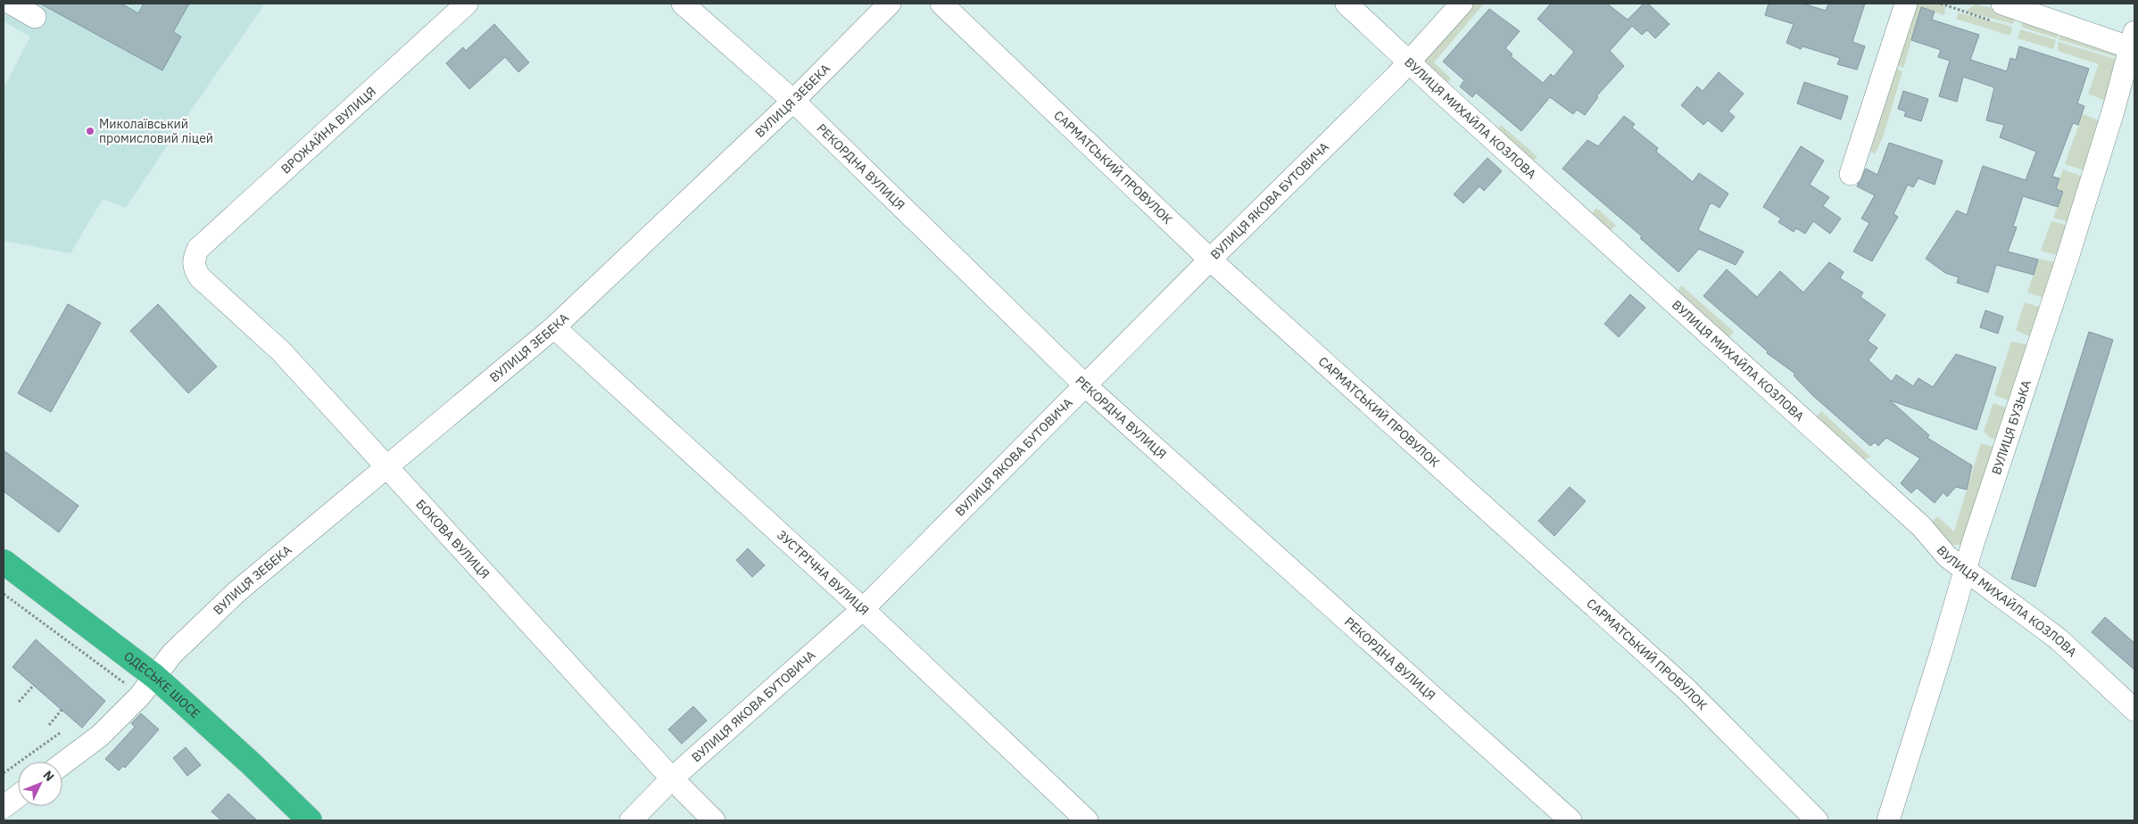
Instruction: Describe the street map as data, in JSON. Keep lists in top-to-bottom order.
{
  "streets": {
    "highway": ["ОДЕСЬКЕ ШОСЕ"],
    "street": [
      "ВУЛИЦЯ ЗЕБЕКА",
      "ВУЛИЦЯ МИХАЙЛА КОЗЛОВА",
      "ВРОЖАЙНА ВУЛИЦЯ",
      "РЕКОРДНА ВУЛИЦЯ",
      "САРМАТСЬКИЙ ПРОВУЛОК",
      "ВУЛИЦЯ ЯКОВА БУТОВИЧА",
      "ВУЛИЦЯ БУЗЬКА",
      "БОКОВА ВУЛИЦЯ",
      "ЗУСТРІЧНА ВУЛИЦЯ"
    ]
  },
  "crossings": [
    ["ВУЛИЦЯ ЗЕБЕКА", "РЕКОРДНА ВУЛИЦЯ"],
    ["ВУЛИЦЯ ЗЕБЕКА", "БОКОВА ВУЛИЦЯ"],
    ["ВУЛИЦЯ ЗЕБЕКА", "ЗУСТРІЧНА ВУЛИЦЯ"],
    ["ВУЛИЦЯ ЗЕБЕКА", "ОДЕСЬКЕ ШОСЕ"],
    ["ВУЛИЦЯ МИХАЙЛА КОЗЛОВА", "ВУЛИЦЯ ЯКОВА БУТОВИЧА"],
    ["ВУЛИЦЯ МИХАЙЛА КОЗЛОВА", "ВУЛИЦЯ БУЗЬКА"],
    ["ВРОЖАЙНА ВУЛИЦЯ", "БОКОВА ВУЛИЦЯ"],
    ["РЕКОРДНА ВУЛИЦЯ", "ВУЛИЦЯ ЯКОВА БУТОВИЧА"],
    ["САРМАТСЬКИЙ ПРОВУЛОК", "ВУЛИЦЯ ЯКОВА БУТОВИЧА"],
    ["ВУЛИЦЯ ЯКОВА БУТОВИЧА", "БОКОВА ВУЛИЦЯ"],
    ["ВУЛИЦЯ ЯКОВА БУТОВИЧА", "ЗУСТРІЧНА ВУЛИЦЯ"]
  ],
  "places": ["Миколаївський промисловий ліцей"],
  "north": "top right"
}
